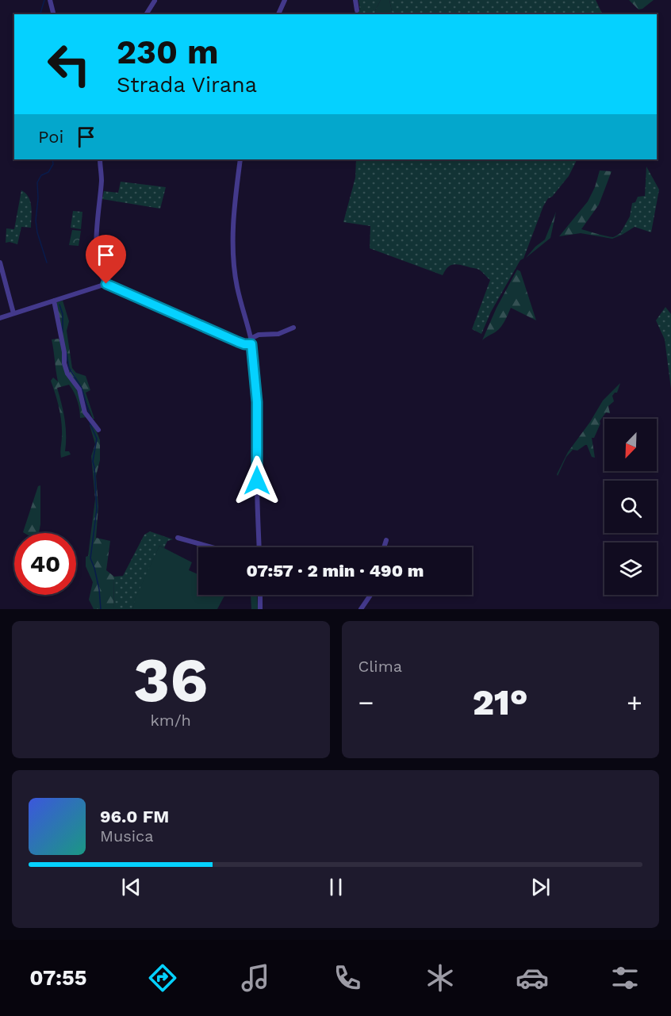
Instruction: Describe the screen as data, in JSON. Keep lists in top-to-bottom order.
{
  "north": "bottom left",
  "page": {
    "turn": ["230 m", "Strada Virana"],
    "then": "Poi",
    "limit": "40",
    "trip": "07:57 · 2 min · 490 m",
    "tile": [
      ["36", "km/h"],
      "Clima"
    ],
    "heat": ["−", "21°", "+"],
    "song": ["96.0 FM", "Musica"],
    "tabs": "07:55"
  }
}
